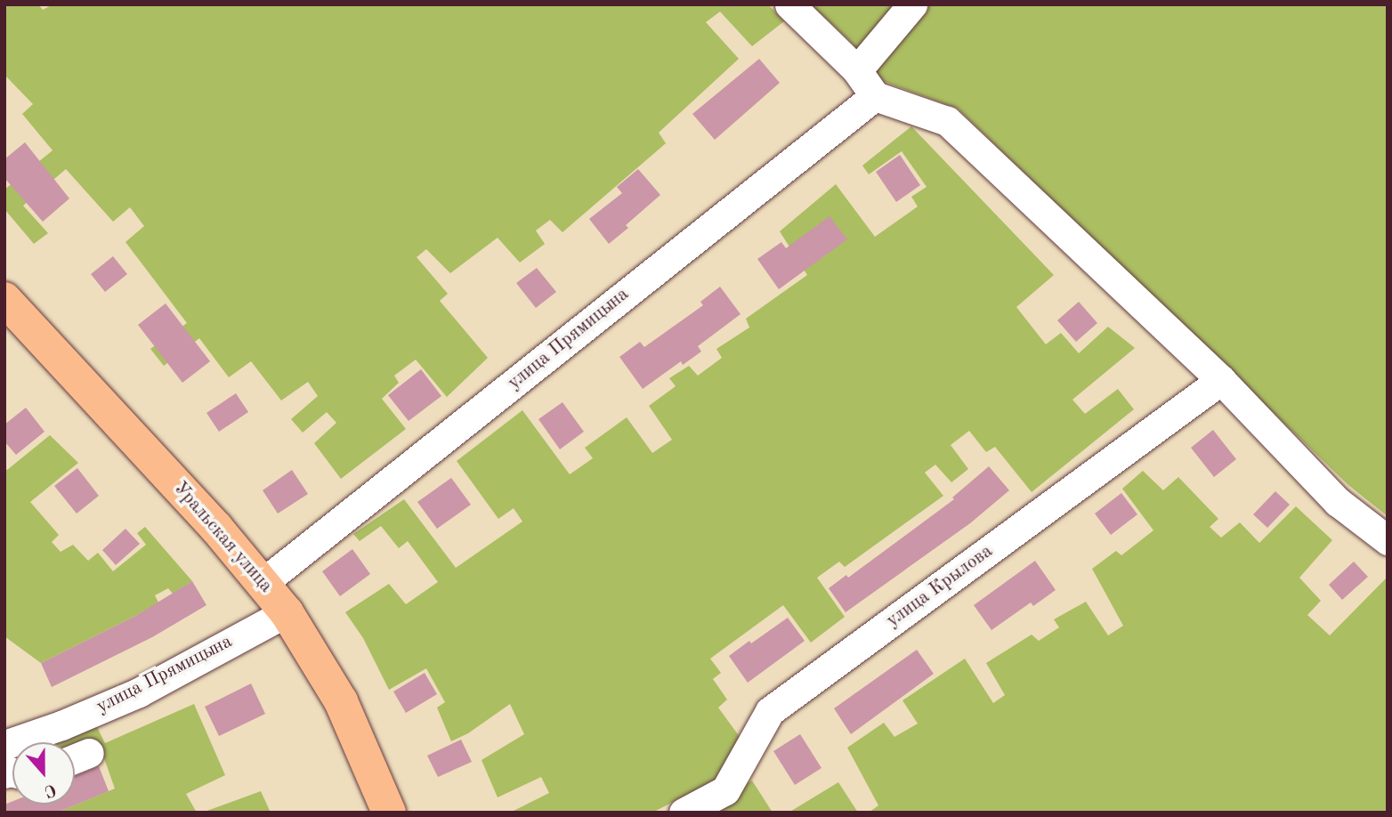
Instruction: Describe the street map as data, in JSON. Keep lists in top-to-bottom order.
{
  "streets": {
    "main road": ["Уральская улица"],
    "street": ["улица Прямицына", "улица Крылова"]
  },
  "crossings": [
    ["улица Прямицына", "Уральская улица"]
  ],
  "north": "bottom"
}
